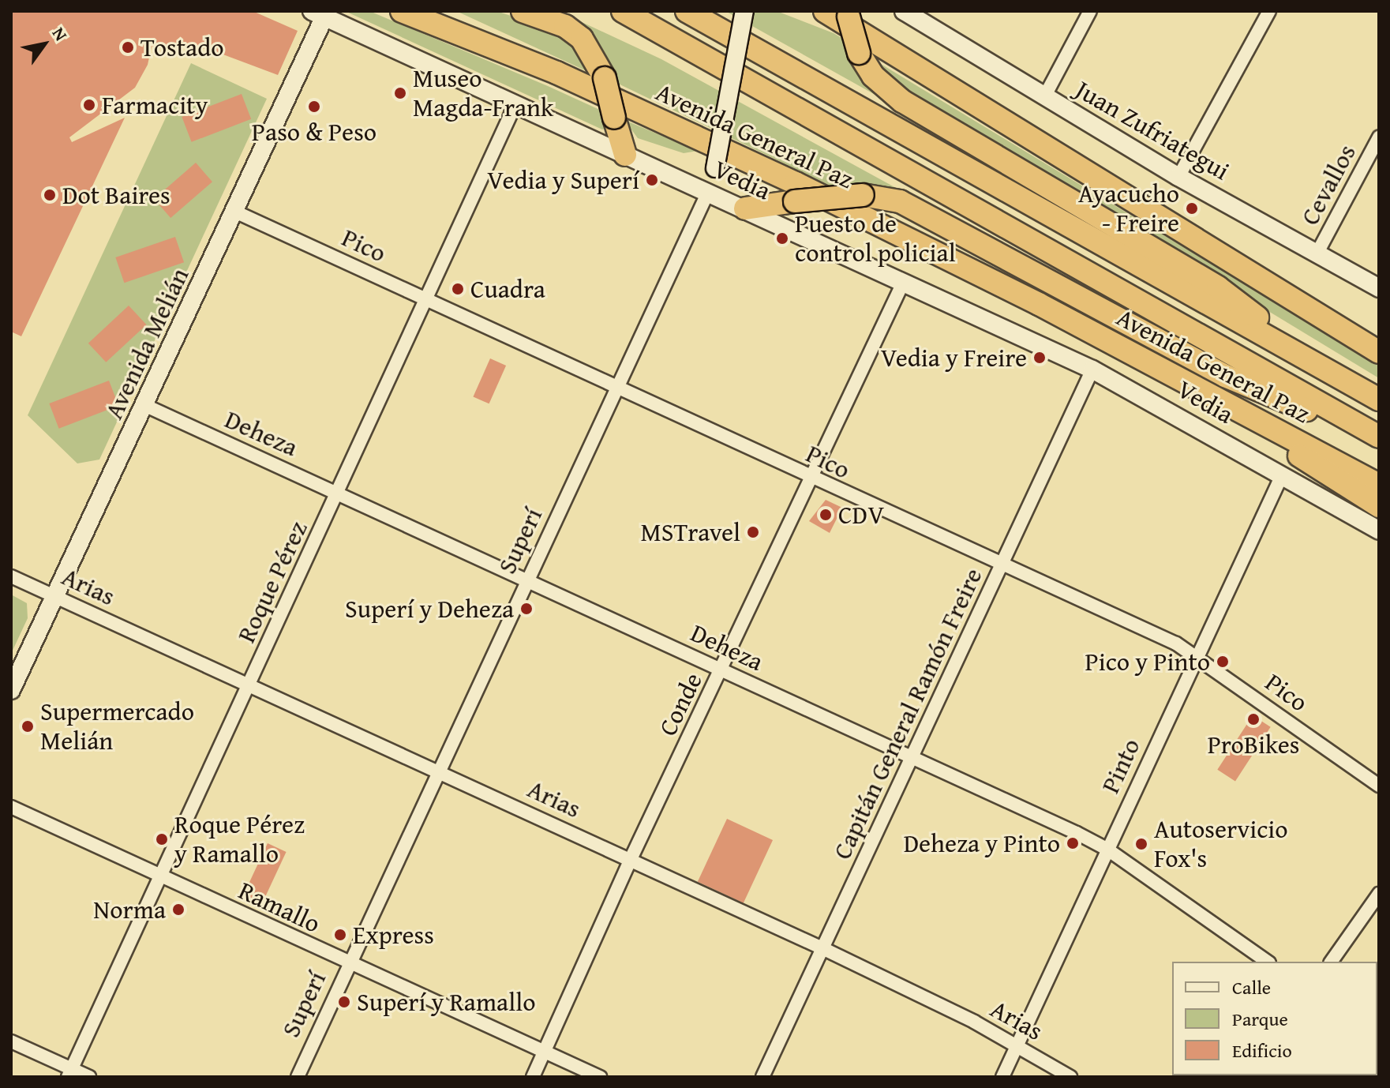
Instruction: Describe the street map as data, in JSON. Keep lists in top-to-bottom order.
{
  "streets": {
    "highway": ["Avenida General Paz"],
    "street": [
      "Juan Zufriategui",
      "Vedia",
      "Cevallos",
      "Pico",
      "Avenida Melián",
      "Deheza",
      "Superí",
      "Roque Pérez",
      "Arias",
      "Conde",
      "Capitán General Ramón Freire",
      "Pinto",
      "Ramallo"
    ]
  },
  "crossings": [
    ["Juan Zufriategui", "Cevallos"],
    ["Vedia", "Avenida Melián"],
    ["Vedia", "Superí"],
    ["Vedia", "Roque Pérez"],
    ["Vedia", "Conde"],
    ["Vedia", "Capitán General Ramón Freire"],
    ["Vedia", "Pinto"],
    ["Pico", "Avenida Melián"],
    ["Pico", "Superí"],
    ["Pico", "Roque Pérez"],
    ["Pico", "Conde"],
    ["Pico", "Capitán General Ramón Freire"],
    ["Pico", "Pinto"],
    ["Avenida Melián", "Deheza"],
    ["Avenida Melián", "Arias"],
    ["Deheza", "Superí"],
    ["Deheza", "Roque Pérez"],
    ["Deheza", "Conde"],
    ["Deheza", "Capitán General Ramón Freire"],
    ["Deheza", "Pinto"],
    ["Superí", "Arias"],
    ["Superí", "Ramallo"],
    ["Roque Pérez", "Arias"],
    ["Roque Pérez", "Ramallo"],
    ["Arias", "Conde"],
    ["Arias", "Capitán General Ramón Freire"],
    ["Arias", "Pinto"],
    ["Conde", "Ramallo"]
  ],
  "places": [
    "Tostado",
    "Museo Magda-Frank",
    "Farmacity",
    "Paso & Peso",
    "Vedia y Superí",
    "Dot Baires",
    "Ayacucho - Freire",
    "Puesto de control policial",
    "Cuadra",
    "Vedia y Freire",
    "CDV",
    "MSTravel",
    "Superí y Deheza",
    "Pico y Pinto",
    "ProBikes",
    "Supermercado Melián",
    "Roque Pérez y Ramallo",
    "Deheza y Pinto",
    "Autoservicio Fox's",
    "Norma",
    "Express",
    "Superí y Ramallo"
  ],
  "legend": ["Calle", "Parque", "Edificio"],
  "north": "top right"
}
